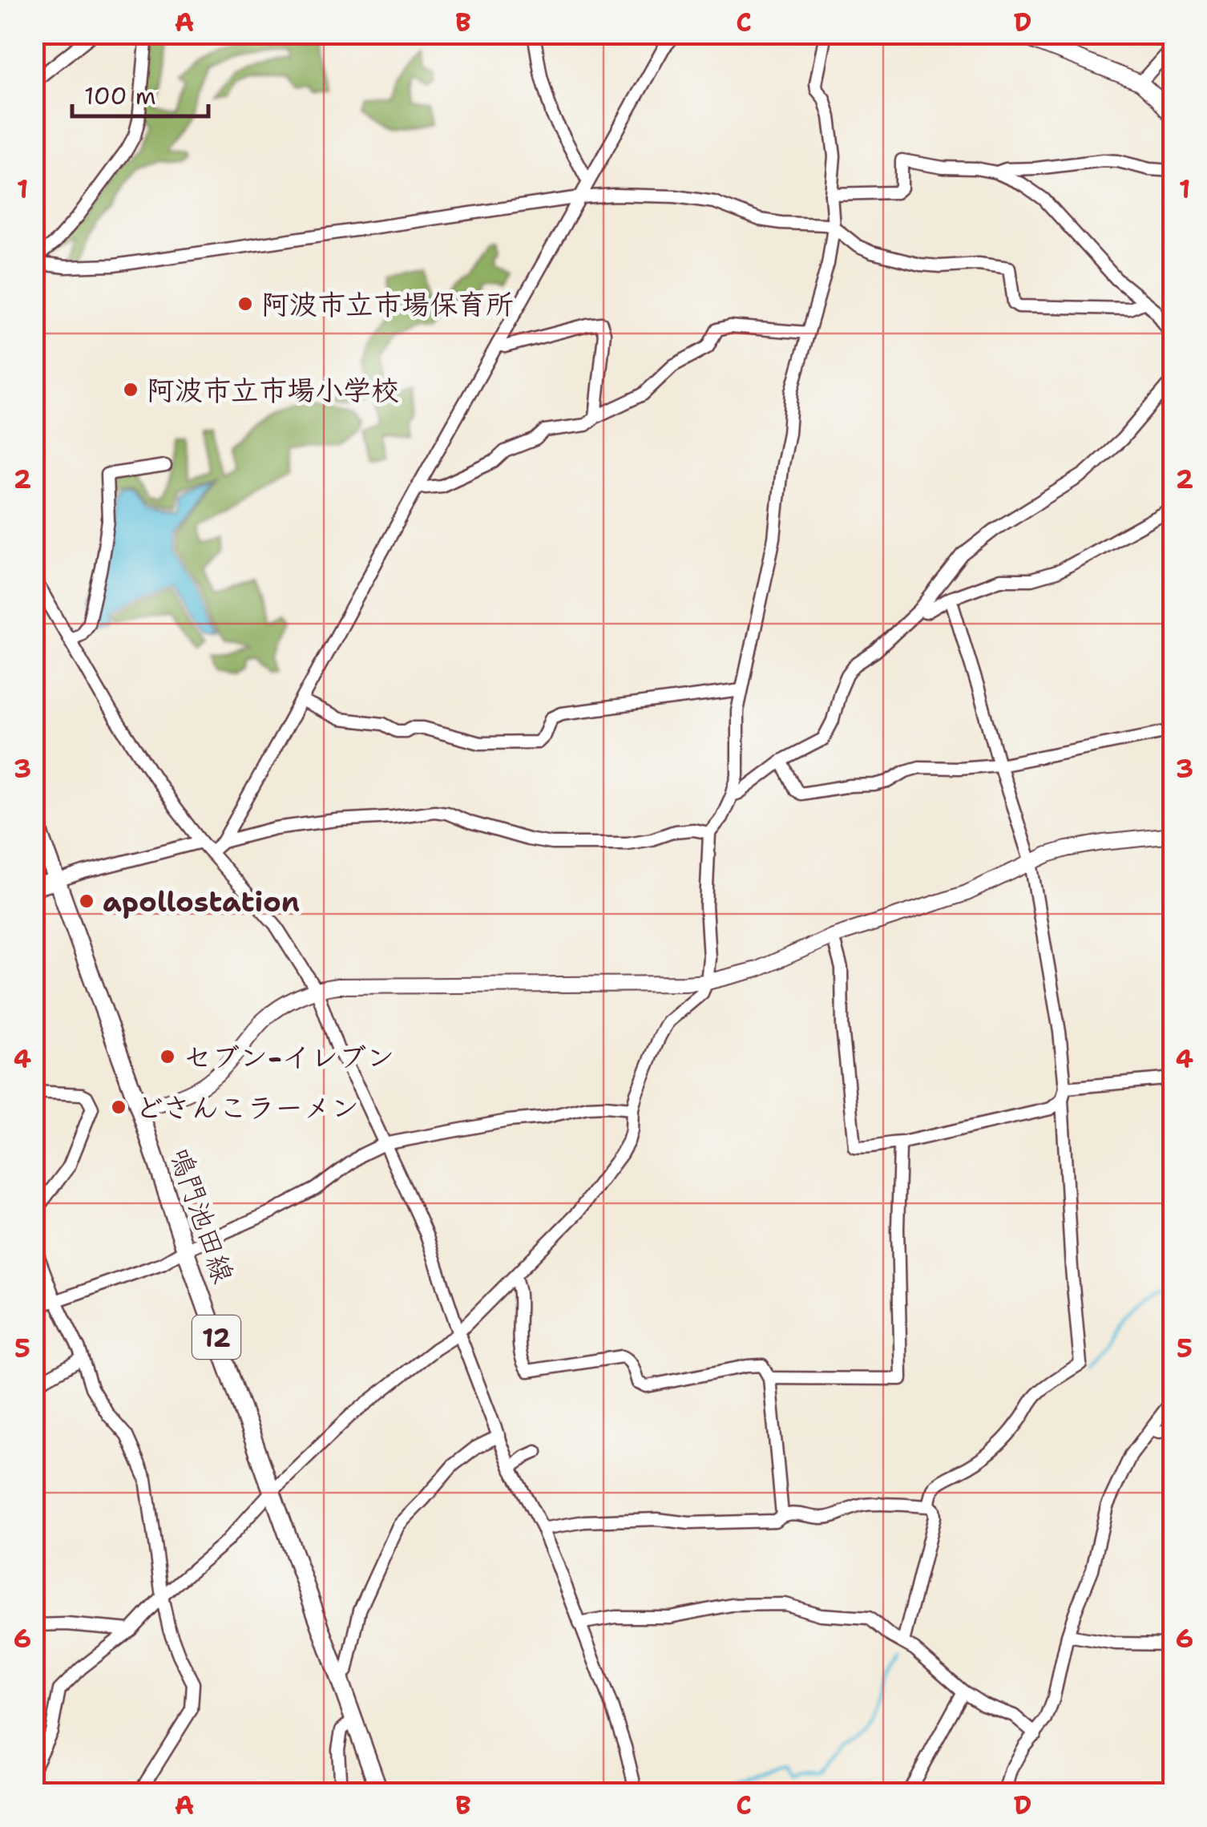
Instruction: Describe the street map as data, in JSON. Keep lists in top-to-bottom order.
{
  "streets": {
    "main road": ["鳴門池田線", "12"]
  },
  "places": [
    "阿波市立市場保育所",
    "阿波市立市場小学校",
    "apollostation",
    "セブン-イレブン",
    "どさんこラーメン"
  ],
  "scale_bar": "100 m",
  "grid": {
    "columns": [
      "A",
      "B",
      "C",
      "D"
    ],
    "rows": [
      "1",
      "2",
      "3",
      "4",
      "5",
      "6"
    ]
  }
}
